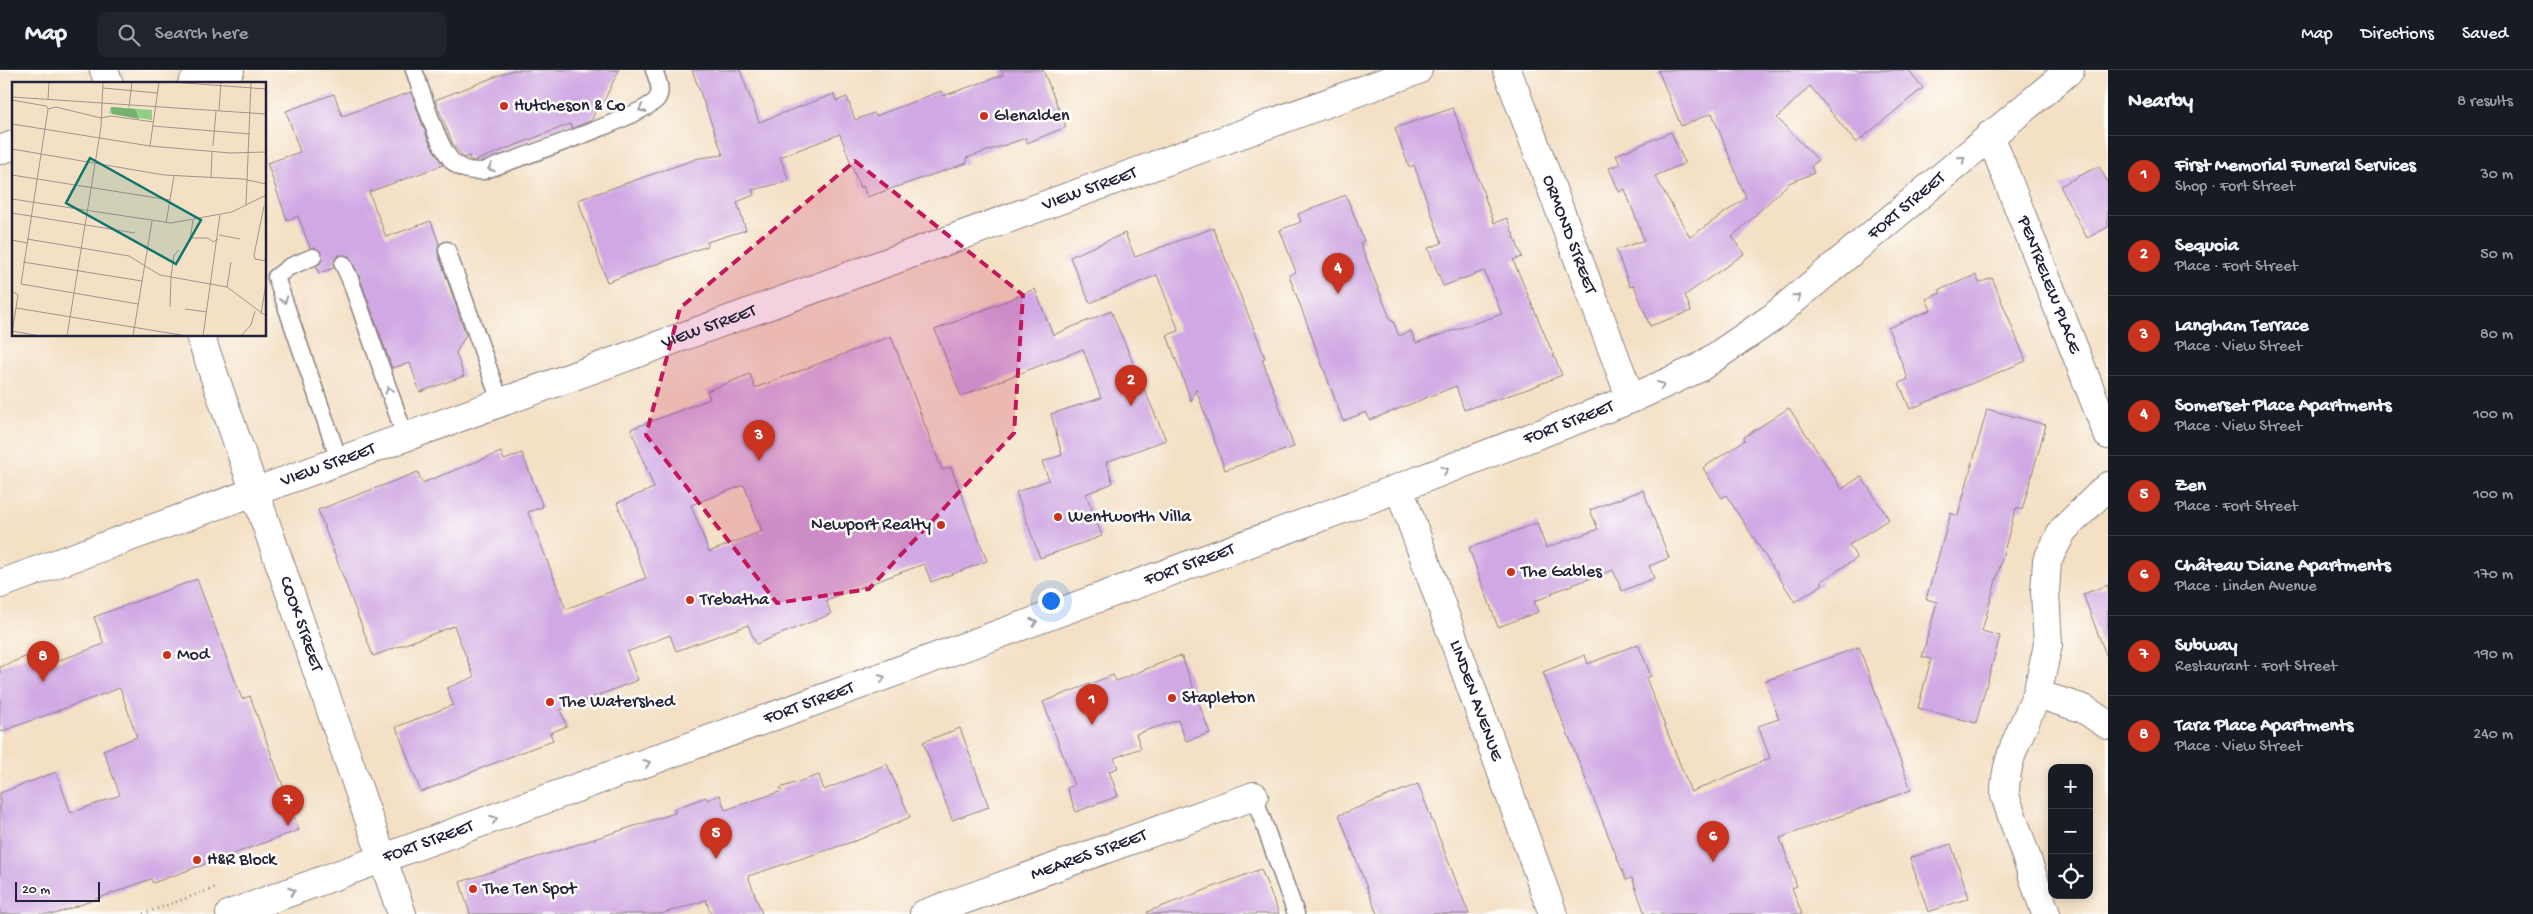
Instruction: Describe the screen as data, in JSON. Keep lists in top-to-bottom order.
{
  "streets": {
    "street": [
      "VIEW STREET",
      "FORT STREET",
      "ORMOND STREET",
      "PENTRELEW PLACE",
      "COOK STREET",
      "LINDEN AVENUE",
      "MEARES STREET"
    ]
  },
  "crossings": [
    ["VIEW STREET", "COOK STREET"],
    ["FORT STREET", "ORMOND STREET"],
    ["FORT STREET", "PENTRELEW PLACE"],
    ["FORT STREET", "COOK STREET"],
    ["FORT STREET", "LINDEN AVENUE"]
  ],
  "one_way": ["FORT STREET"],
  "places": [
    "Hutcheson & Co",
    "Glenalden",
    "Wentworth Villa",
    "Newport Realty",
    "The Gables",
    "Trebatha",
    "Mod",
    "Stapleton",
    "The Watershed",
    "H&R Block",
    "The Ten Spot"
  ],
  "scale_bar": "20 m",
  "page": {
    "header": "Map",
    "search": "Search here",
    "nav": ["Map", "Directions", "Saved"],
    "heading": ["Nearby", "8 results"],
    "list": [
      {
        "mark": "1",
        "name": "First Memorial Funeral Services",
        "note": "Shop · Fort Street",
        "value": "30 m"
      },
      {
        "mark": "2",
        "name": "Sequoia",
        "note": "Place · Fort Street",
        "value": "50 m"
      },
      {
        "mark": "3",
        "name": "Langham Terrace",
        "note": "Place · View Street",
        "value": "80 m"
      },
      {
        "mark": "4",
        "name": "Somerset Place Apartments",
        "note": "Place · View Street",
        "value": "100 m"
      },
      {
        "mark": "5",
        "name": "Zen",
        "note": "Place · Fort Street",
        "value": "100 m"
      },
      {
        "mark": "6",
        "name": "Château Diane Apartments",
        "note": "Place · Linden Avenue",
        "value": "170 m"
      },
      {
        "mark": "7",
        "name": "Subway",
        "note": "Restaurant · Fort Street",
        "value": "190 m"
      },
      {
        "mark": "8",
        "name": "Tara Place Apartments",
        "note": "Place · View Street",
        "value": "240 m"
      }
    ],
    "pins": [
      "4",
      "2",
      "3",
      "8",
      "1",
      "7",
      "5",
      "6"
    ],
    "map_buttons": ["+", "−"],
    "scale": "20 m"
  }
}
